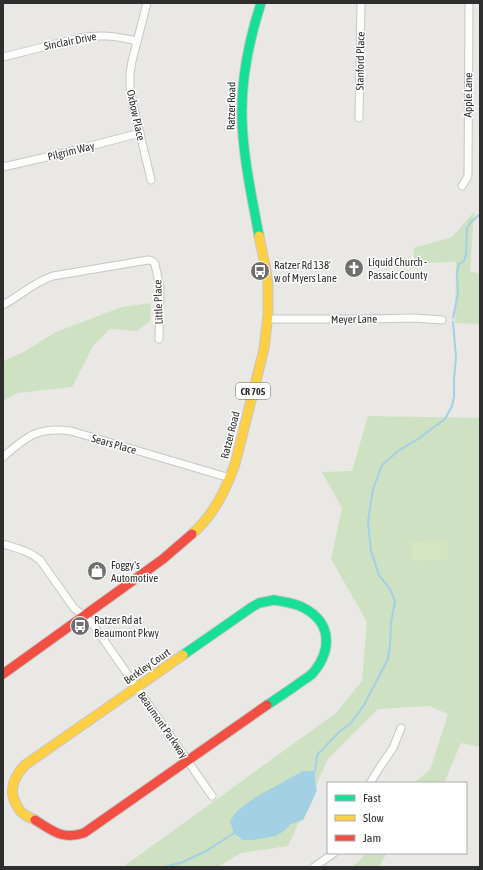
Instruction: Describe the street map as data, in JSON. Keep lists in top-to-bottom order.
{
  "streets": {
    "street": [
      "Sinclair Drive",
      "Stanford Place",
      "Apple Lane",
      "Ratzer Road",
      "Oxbow Place",
      "Pilgrim Way",
      "Little Place",
      "Meyer Lane",
      "CR 705",
      "Sears Place",
      "Berkley Court",
      "Beaumont Parkway"
    ]
  },
  "crossings": [
    ["Sinclair Drive", "Oxbow Place"],
    ["Ratzer Road", "Meyer Lane"],
    ["Ratzer Road", "Sears Place"],
    ["Ratzer Road", "Beaumont Parkway"],
    ["Oxbow Place", "Pilgrim Way"],
    ["Berkley Court", "Beaumont Parkway"]
  ],
  "places": {
    "church": ["Liquid Church - Passaic County"],
    "bus stop": ["Ratzer Rd 138' w of Myers Lane", "Ratzer Rd at Beaumont Pkwy"],
    "shop": ["Foggy's Automotive"]
  },
  "legend": ["Fast", "Slow", "Jam"]
}
